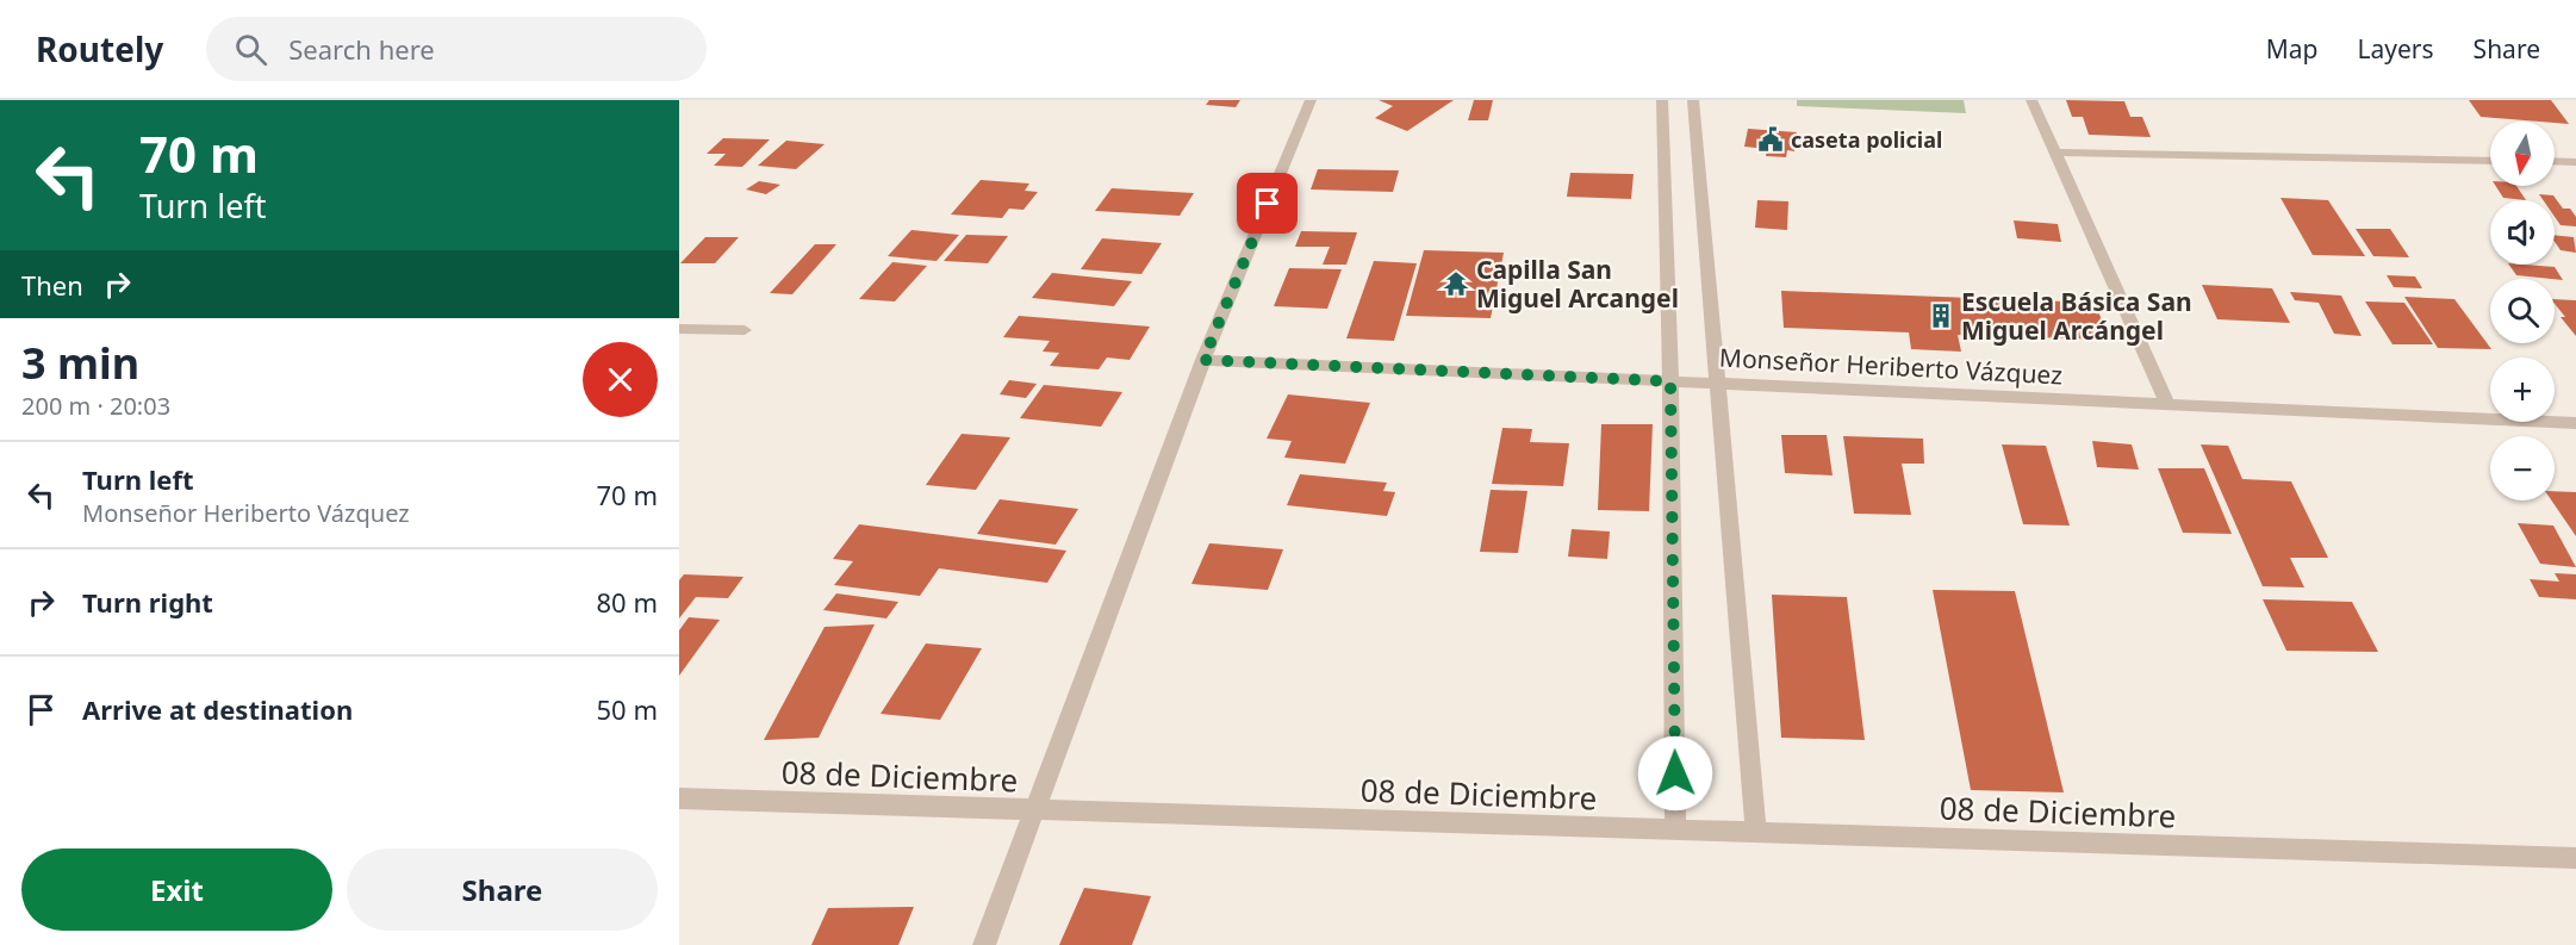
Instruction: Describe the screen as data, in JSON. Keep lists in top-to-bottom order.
{
  "streets": {
    "street": ["Monseñor Heriberto Vázquez", "08 de Diciembre"]
  },
  "places": {
    "public building": ["caseta policial"],
    "temple": ["Capilla San Miguel Arcangel"],
    "building": ["Escuela Básica San Miguel Arcángel"]
  },
  "north": "bottom",
  "page": {
    "header": "Routely",
    "search": "Search here",
    "nav": ["Map", "Layers", "Share"],
    "turn": ["70 m", "Turn left"],
    "map_buttons": ["+", "−"],
    "then": "Then",
    "heading": ["3 min", "200 m · 20:03"],
    "list": [
      {
        "name": "Turn left",
        "note": "Monseñor Heriberto Vázquez",
        "value": "70 m"
      },
      {
        "name": "Turn right",
        "value": "80 m"
      },
      {
        "name": "Arrive at destination",
        "value": "50 m"
      }
    ],
    "buttons": ["Exit", "Share"]
  }
}
